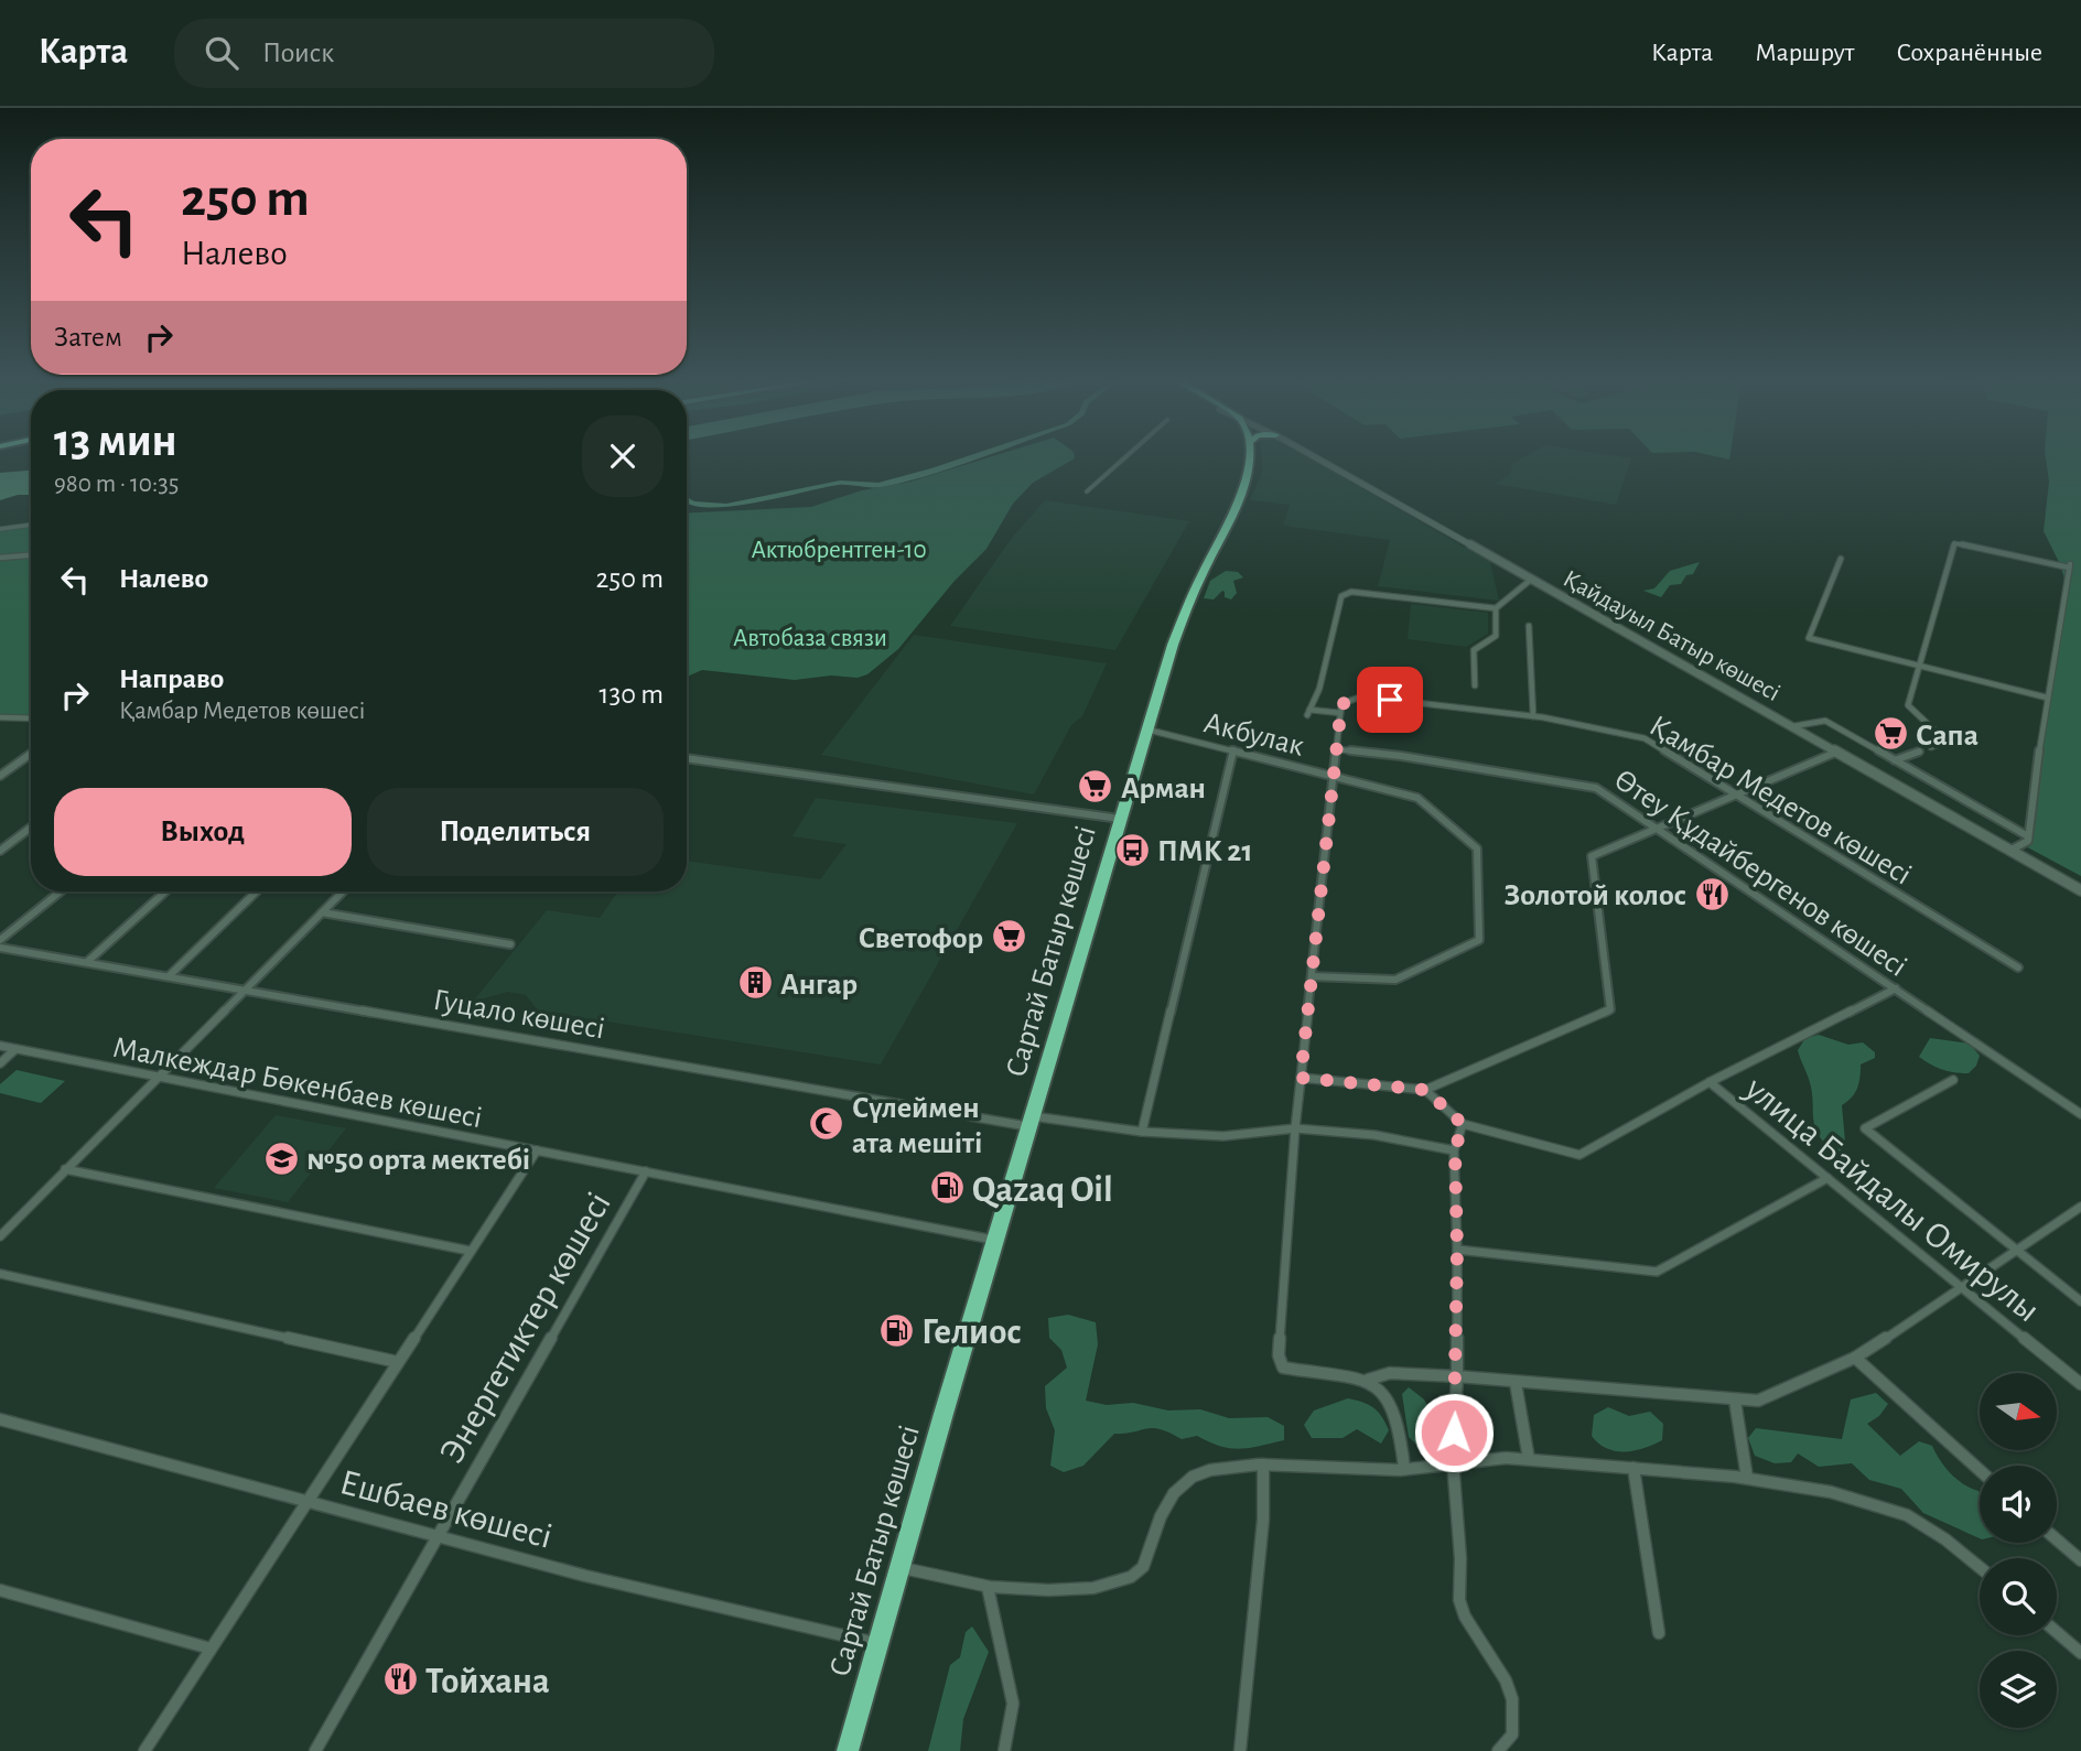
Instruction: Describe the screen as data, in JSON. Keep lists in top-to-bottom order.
{
  "streets": {
    "highway": ["Сартай Батыр көшесі"],
    "street": [
      "Қайдауыл Батыр көшесі",
      "Акбулак",
      "Қамбар Медетов көшесі",
      "Өтеу Құдайбергенов көшесі",
      "Гуцало көшесі",
      "Малкеждар Бөкенбаев көшесі",
      "улица Байдалы Омирулы",
      "Энергетиктер көшесі",
      "Ешбаев көшесі"
    ]
  },
  "crossings": [
    ["Акбулак", "Сартай Батыр көшесі"],
    ["Сартай Батыр көшесі", "Гуцало көшесі"],
    ["Сартай Батыр көшесі", "Малкеждар Бөкенбаев көшесі"],
    ["Сартай Батыр көшесі", "Ешбаев көшесі"],
    ["Малкеждар Бөкенбаев көшесі", "Энергетиктер көшесі"],
    ["Энергетиктер көшесі", "Ешбаев көшесі"]
  ],
  "parks": ["Актюбрентген-10", "Автобаза связи"],
  "places": {
    "supermarket": ["Сапа", "Арман", "Светофор"],
    "bus stop": ["ПМК 21"],
    "restaurant": ["Золотой колос", "Тойхана"],
    "building": ["Ангар"],
    "mosque": ["Сүлеймен ата мешіті"],
    "school or university": ["№50 орта мектебі"],
    "fuel station": ["Qazaq Oil", "Гелиос"]
  },
  "north": "right",
  "page": {
    "header": "Карта",
    "search": "Поиск",
    "nav": ["Карта", "Маршрут", "Сохранённые"],
    "turn": ["250 m", "Налево"],
    "then": "Затем",
    "heading": ["13 мин", "980 m · 10:35"],
    "list": [
      {
        "name": "Налево",
        "value": "250 m"
      },
      {
        "name": "Направо",
        "note": "Қамбар Медетов көшесі",
        "value": "130 m"
      }
    ],
    "buttons": ["Выход", "Поделиться"]
  }
}
